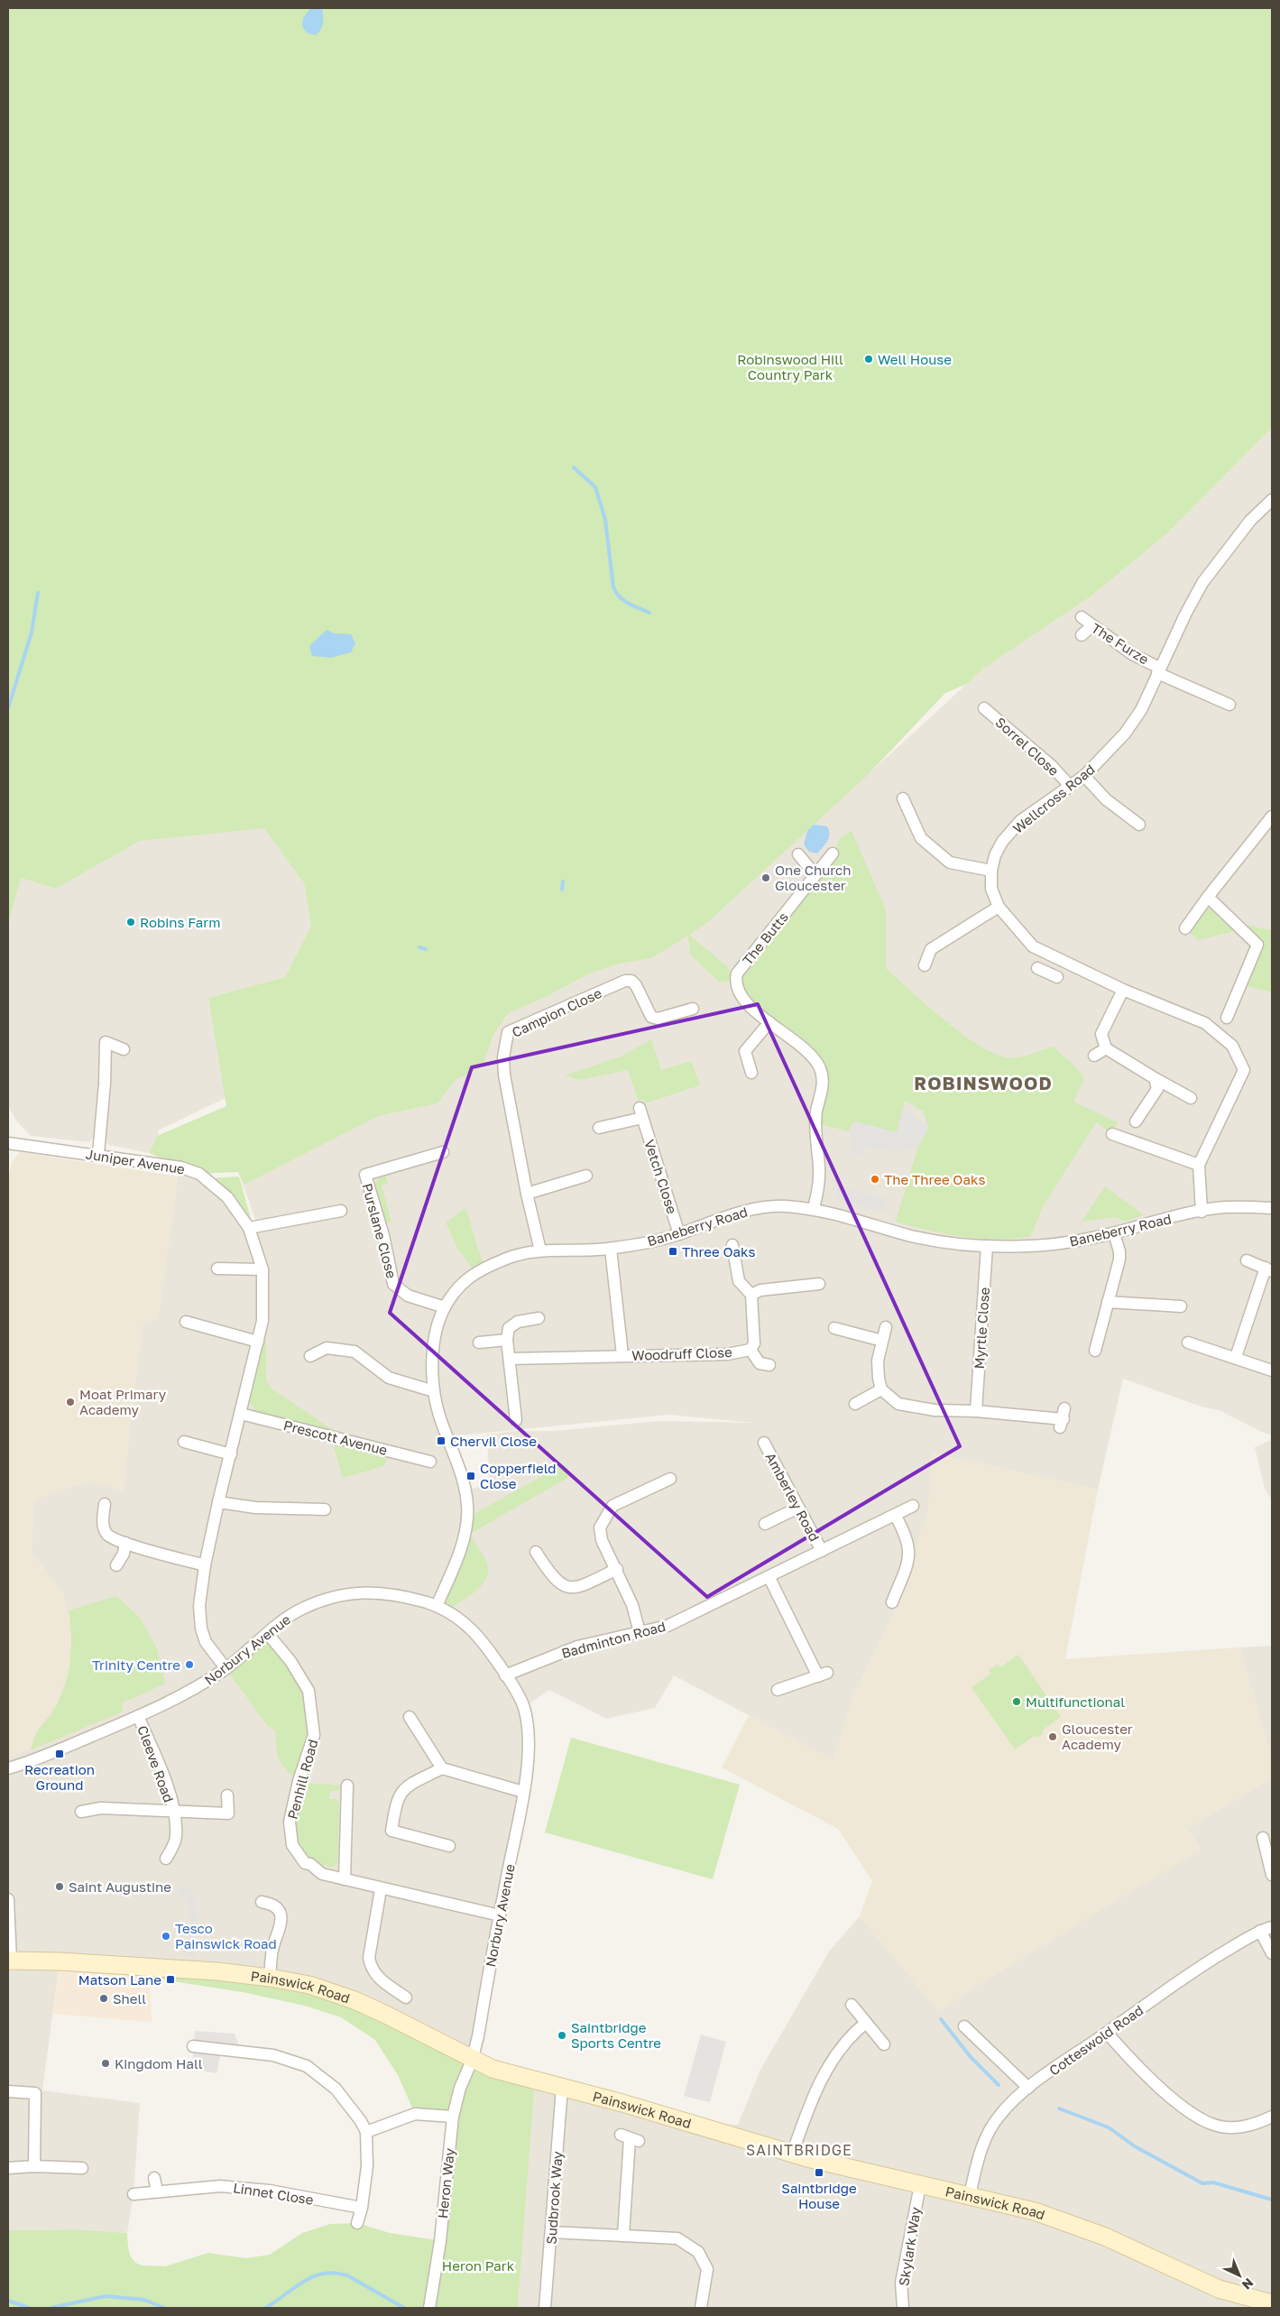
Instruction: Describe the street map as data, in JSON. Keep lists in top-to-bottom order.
{
  "streets": {
    "main road": ["Painswick Road"],
    "street": [
      "The Furze",
      "Sorrel Close",
      "Wellcross Road",
      "The Butts",
      "Campion Close",
      "Juniper Avenue",
      "Vetch Close",
      "Baneberry Road",
      "Purslane Close",
      "Myrtle Close",
      "Woodruff Close",
      "Prescott Avenue",
      "Amberley Road",
      "Badminton Road",
      "Norbury Avenue",
      "Cleeve Road",
      "Penhill Road",
      "Cotteswold Road",
      "Heron Way",
      "Linnet Close",
      "Sudbrook Way",
      "Skylark Way"
    ]
  },
  "crossings": [
    ["The Furze", "Wellcross Road"],
    ["Sorrel Close", "Wellcross Road"],
    ["Wellcross Road", "Baneberry Road"],
    ["The Butts", "Baneberry Road"],
    ["Campion Close", "Baneberry Road"],
    ["Juniper Avenue", "Prescott Avenue"],
    ["Juniper Avenue", "Norbury Avenue"],
    ["Vetch Close", "Baneberry Road"],
    ["Baneberry Road", "Purslane Close"],
    ["Baneberry Road", "Myrtle Close"],
    ["Baneberry Road", "Woodruff Close"],
    ["Baneberry Road", "Norbury Avenue"],
    ["Amberley Road", "Badminton Road"],
    ["Badminton Road", "Norbury Avenue"],
    ["Norbury Avenue", "Cleeve Road"],
    ["Norbury Avenue", "Penhill Road"],
    ["Norbury Avenue", "Painswick Road"],
    ["Norbury Avenue", "Heron Way"],
    ["Painswick Road", "Cotteswold Road"],
    ["Painswick Road", "Heron Way"],
    ["Painswick Road", "Sudbrook Way"],
    ["Painswick Road", "Skylark Way"]
  ],
  "districts": ["ROBINSWOOD", "SAINTBRIDGE"],
  "parks": ["Robinswood Hill Country Park", "Heron Park"],
  "places": {
    "other": [
      "Well House",
      "One Church Gloucester",
      "Robins Farm",
      "The Three Oaks",
      "Moat Primary Academy",
      "Trinity Centre",
      "Multifunctional",
      "Gloucester Academy",
      "Saint Augustine",
      "Tesco Painswick Road",
      "Shell",
      "Saintbridge Sports Centre",
      "Kingdom Hall"
    ],
    "transit": [
      "Three Oaks",
      "Chervil Close",
      "Copperfield Close",
      "Recreation Ground",
      "Matson Lane",
      "Saintbridge House"
    ]
  },
  "north": "bottom right"
}
